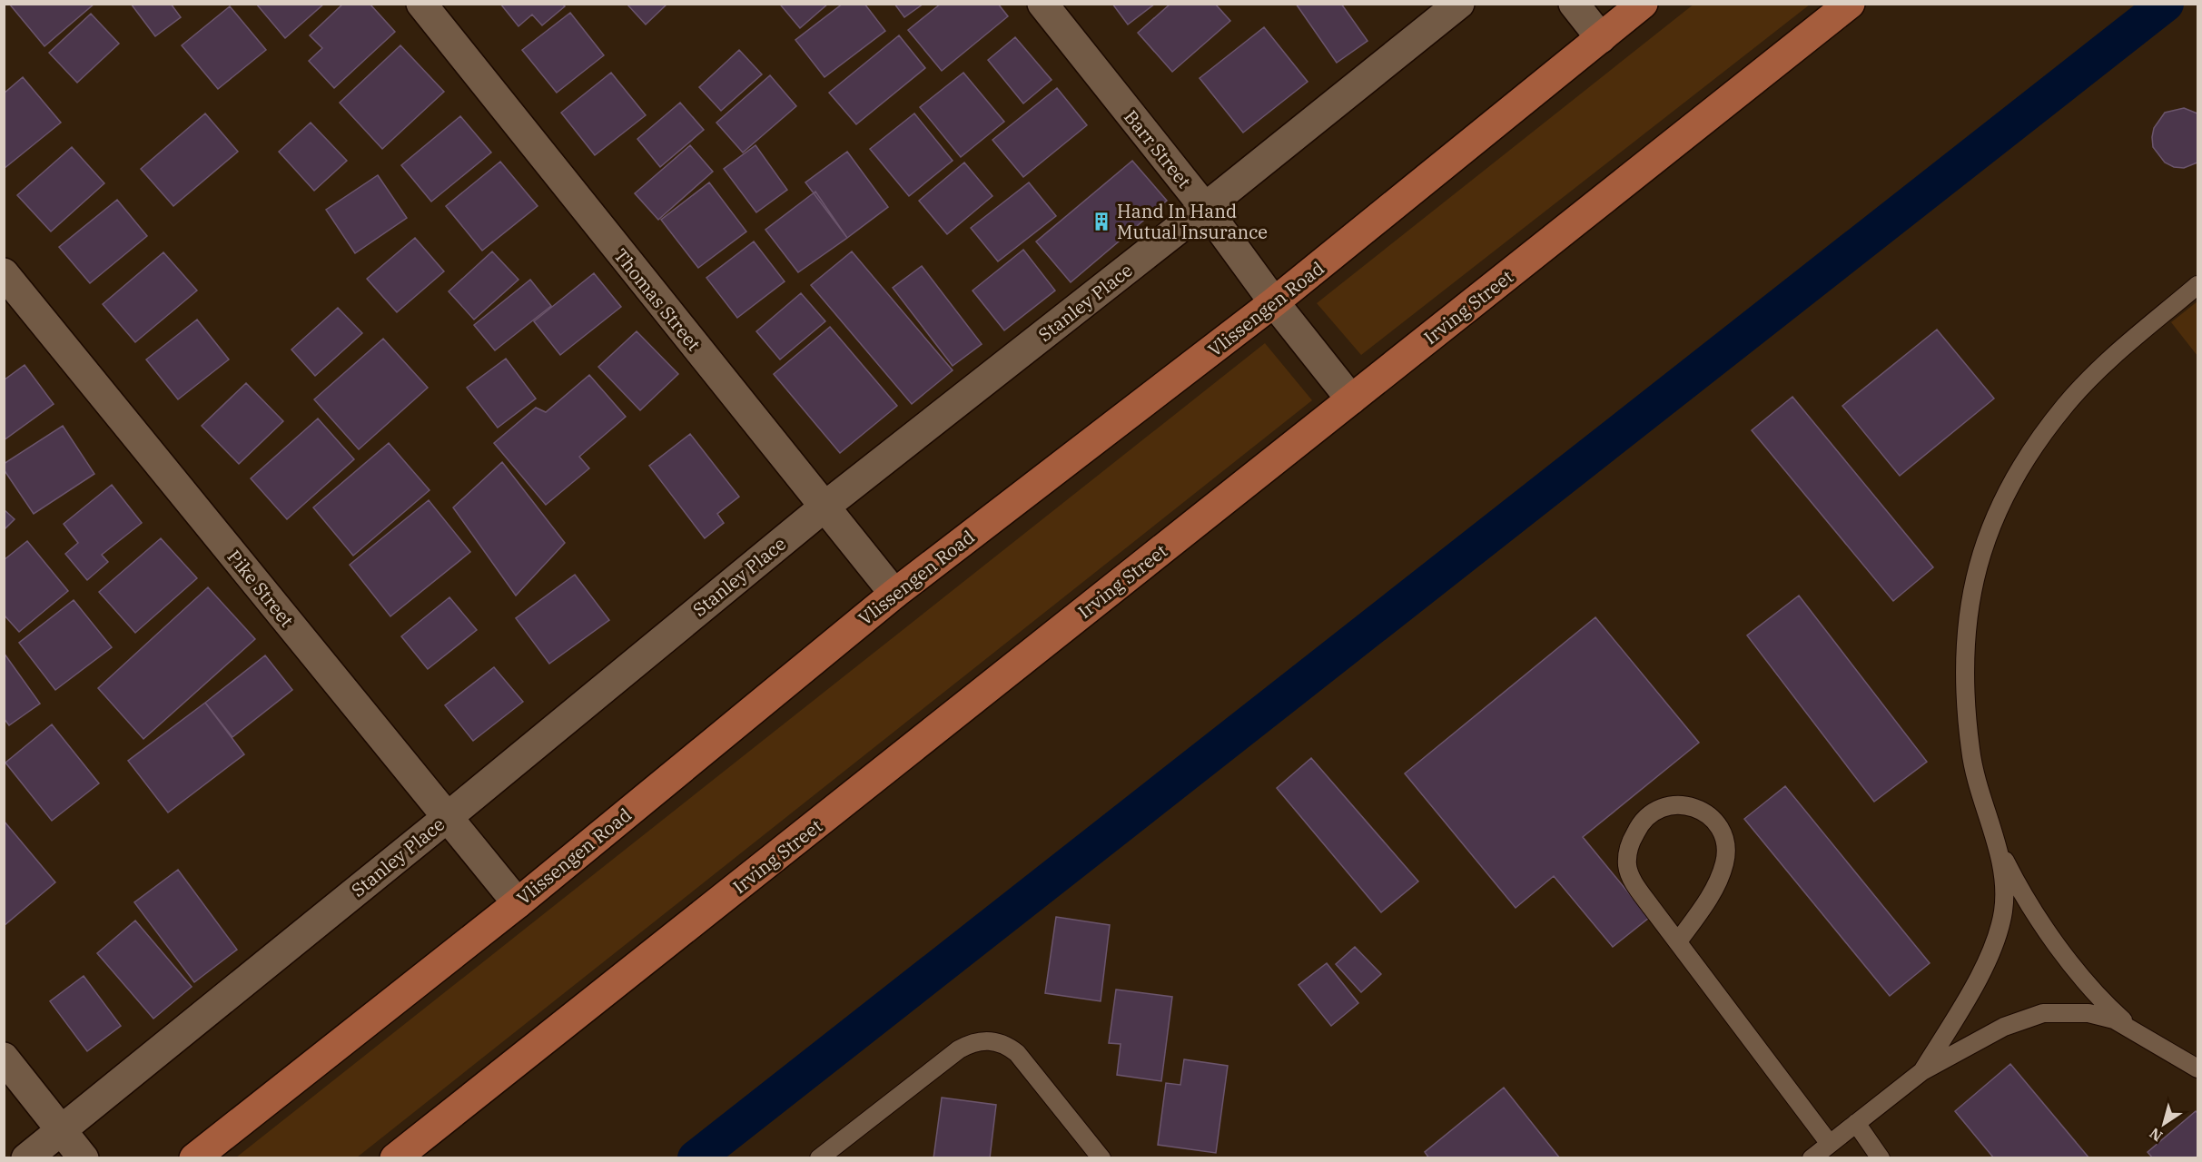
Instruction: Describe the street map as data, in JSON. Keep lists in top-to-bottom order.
{
  "streets": {
    "main road": ["Irving Street", "Vlissengen Road"],
    "street": [
      "Barr Street",
      "Thomas Street",
      "Stanley Place",
      "Pike Street"
    ]
  },
  "crossings": [
    ["Barr Street", "Stanley Place"],
    ["Barr Street", "Irving Street"],
    ["Barr Street", "Vlissengen Road"],
    ["Thomas Street", "Stanley Place"],
    ["Thomas Street", "Vlissengen Road"],
    ["Stanley Place", "Pike Street"],
    ["Vlissengen Road", "Pike Street"]
  ],
  "places": {
    "building": ["Hand In Hand Mutual Insurance"]
  },
  "north": "bottom left"
}
